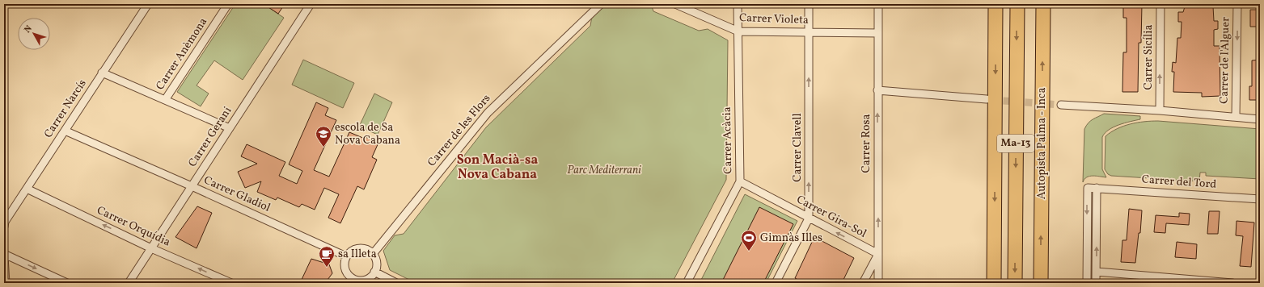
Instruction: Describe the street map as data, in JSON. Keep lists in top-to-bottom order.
{
  "streets": {
    "highway": ["Ma-13", "Autopista Palma - Inca"],
    "street": [
      "Carrer Violeta",
      "Carrer Anèmona",
      "Carrer Sicília",
      "Carrer de l'Alguer",
      "Carrer Narcís",
      "Carrer de les Flors",
      "Carrer Gerani",
      "Carrer Acàcia",
      "Carrer Rosa",
      "Carrer Clavell",
      "Carrer del Tord",
      "Carrer Gladiol",
      "Carrer Gira-Sol",
      "Carrer Orquídia"
    ]
  },
  "crossings": [
    ["Carrer Violeta", "Carrer Acàcia"],
    ["Carrer Violeta", "Carrer Rosa"],
    ["Carrer Violeta", "Carrer Clavell"],
    ["Carrer Narcís", "Carrer Gladiol"],
    ["Carrer Narcís", "Carrer Orquídia"],
    ["Carrer de les Flors", "Carrer Gladiol"],
    ["Carrer Gerani", "Carrer Gladiol"],
    ["Carrer Gerani", "Carrer Orquídia"],
    ["Carrer Acàcia", "Carrer Gira-Sol"],
    ["Carrer Rosa", "Carrer Gira-Sol"],
    ["Carrer Clavell", "Carrer Gira-Sol"]
  ],
  "one_way": [
    "Carrer Sicília",
    "Carrer de l'Alguer",
    "Carrer Rosa",
    "Carrer Clavell",
    "Carrer Gira-Sol",
    "Carrer Orquídia"
  ],
  "districts": ["Son Macià-sa Nova Cabana"],
  "parks": ["Parc Mediterrani"],
  "places": {
    "school or university": ["escola de Sa Nova Cabana"],
    "sports": ["Gimnàs Illes"],
    "cafe": ["sa Illeta"]
  },
  "north": "top left"
}
